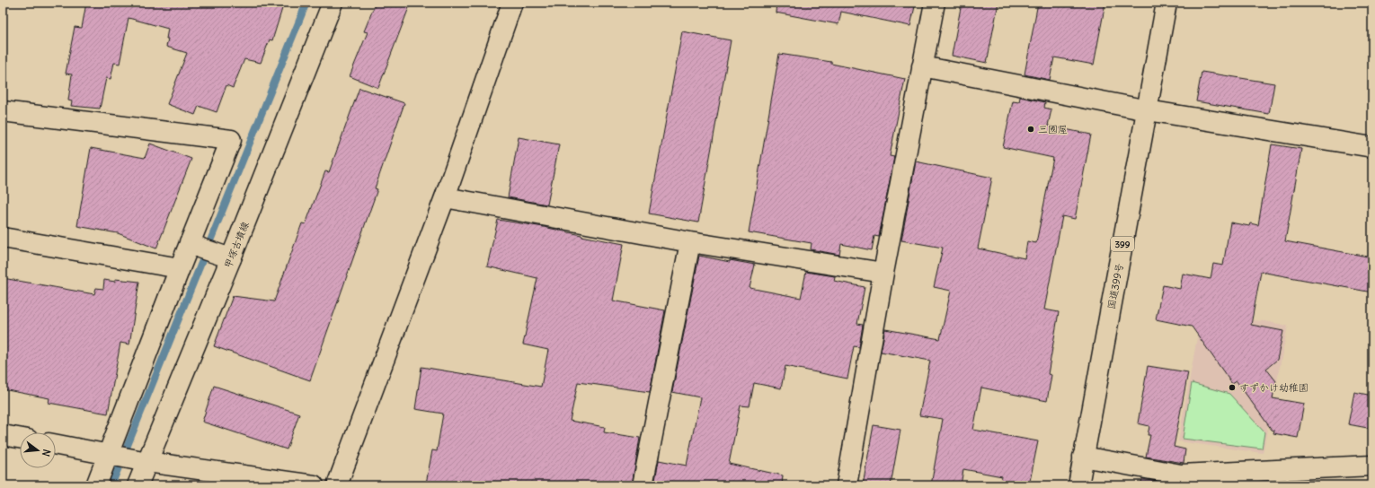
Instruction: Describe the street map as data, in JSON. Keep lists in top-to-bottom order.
{
  "streets": {
    "main road": ["399", "甲塚古墳線", "国道399号"]
  },
  "places": ["三國屋", "すずかけ幼稚園"],
  "north": "right"
}
